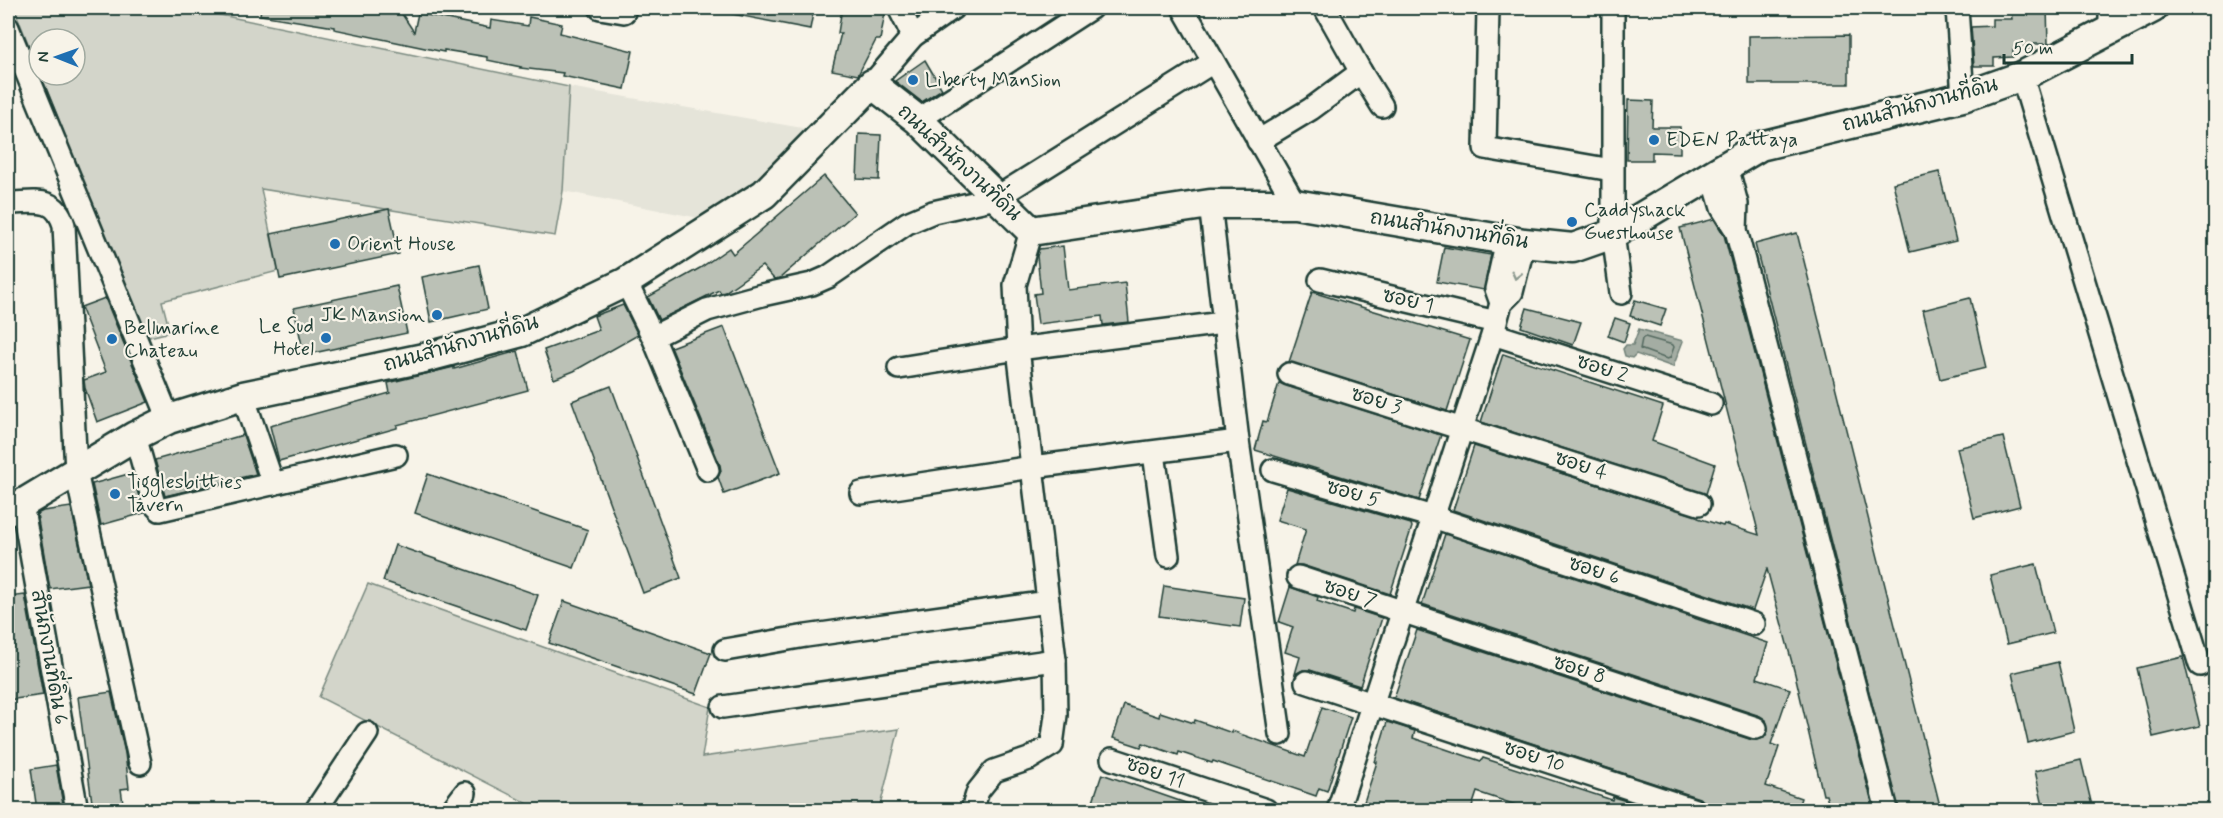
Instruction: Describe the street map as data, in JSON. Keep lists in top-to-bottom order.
{
  "streets": {
    "street": [
      "ถนนสำนักงานที่ดิน",
      "ซอย 1",
      "ซอย 2",
      "ซอย 3",
      "ซอย 4",
      "ซอย 5",
      "ซอย 6",
      "ซอย 7",
      "สำนักงานที่ดิน 6",
      "ซอย 8",
      "ซอย 10",
      "ซอย 11"
    ]
  },
  "crossings": [
    ["ถนนสำนักงานที่ดิน", "สำนักงานที่ดิน 6"],
    ["ซอย 1", "ซอย 2"],
    ["ซอย 3", "ซอย 4"],
    ["ซอย 5", "ซอย 6"],
    ["ซอย 7", "ซอย 8"]
  ],
  "places": [
    "Liberty Mansion",
    "EDEN Pattaya",
    "Caddyshack Guesthouse",
    "Orient House",
    "JK Mansion",
    "Le Sud Hotel",
    "Bellmarine Chateau",
    "Tigglesbitties Tavern"
  ],
  "scale_bar": "50 m",
  "north": "left"
}
